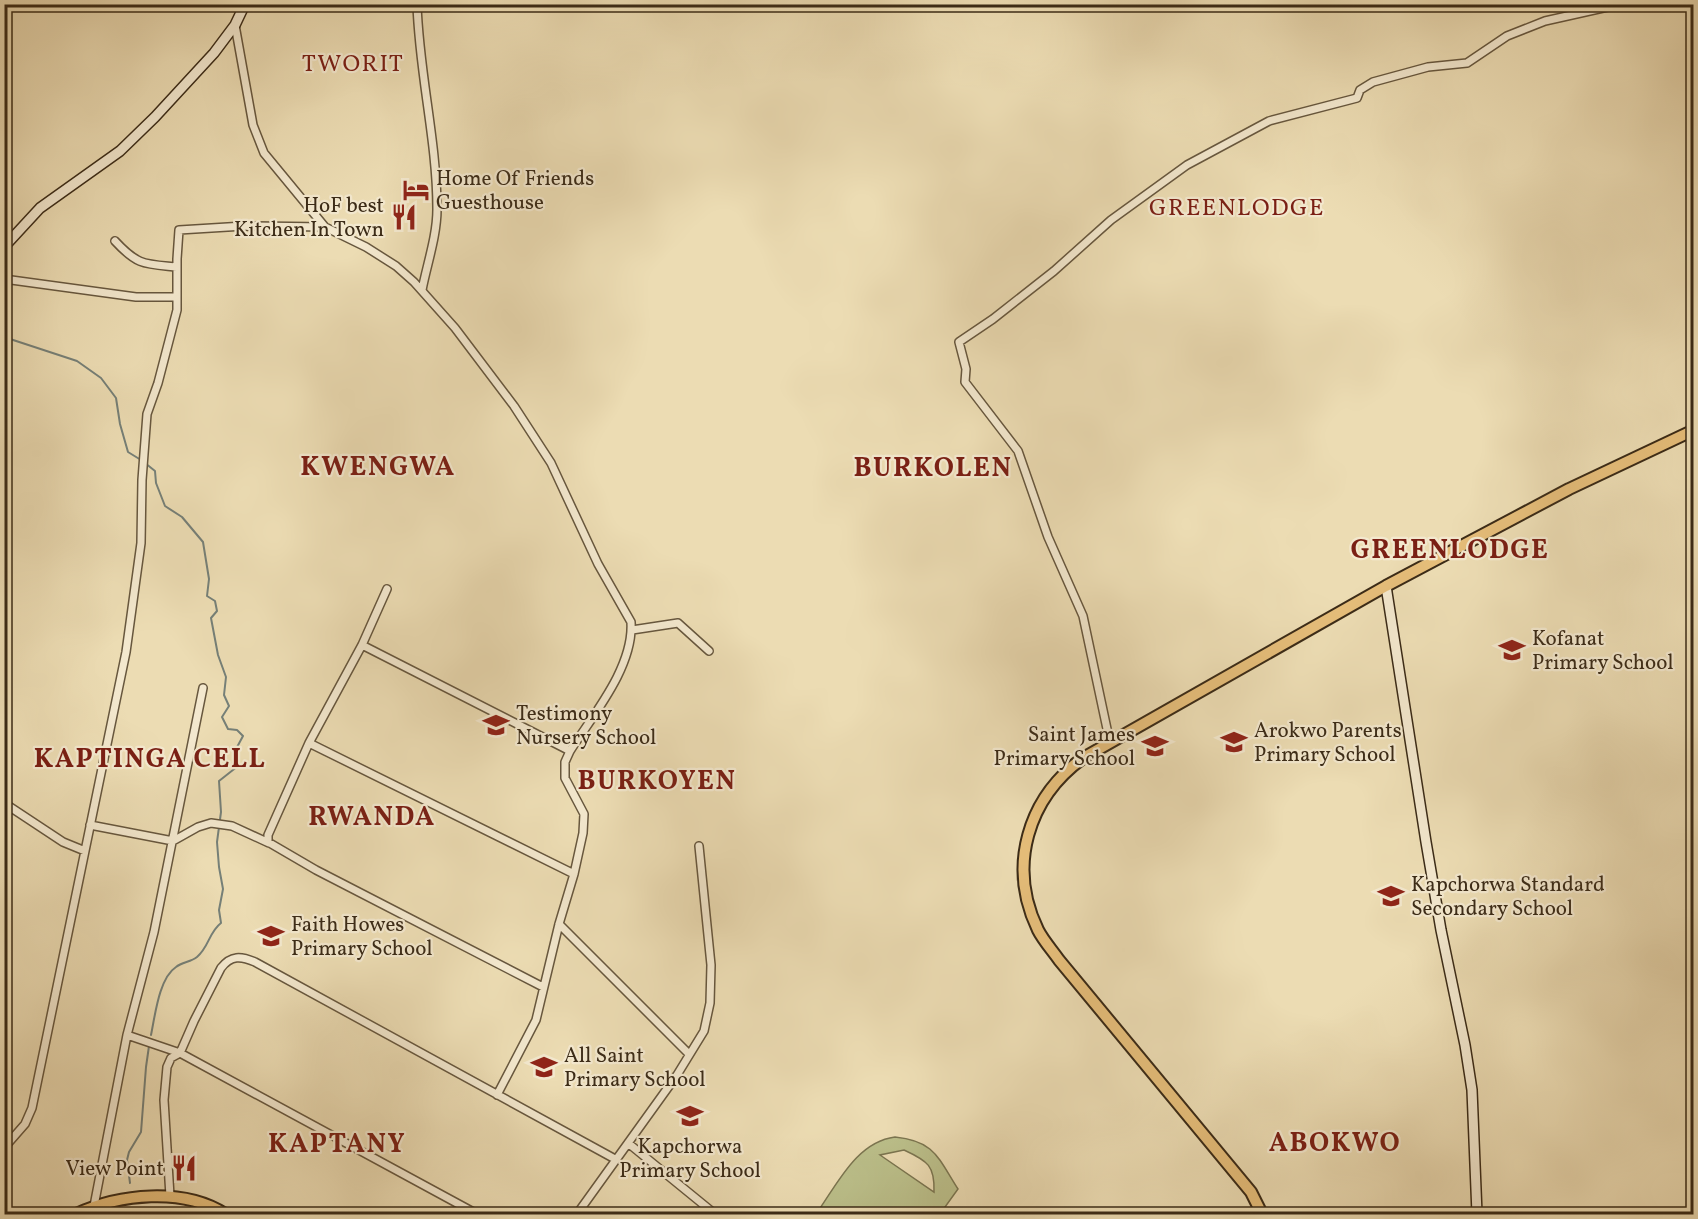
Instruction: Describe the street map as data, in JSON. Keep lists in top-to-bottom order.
{
  "districts": [
    "TWORIT",
    "GREENLODGE",
    "KWENGWA",
    "BURKOLEN",
    "GREENLODGE",
    "KAPTINGA CELL",
    "BURKOYEN",
    "RWANDA",
    "ABOKWO",
    "KAPTANY"
  ],
  "places": {
    "hotel": ["Home Of Friends Guesthouse"],
    "restaurant": ["HoF best Kitchen In Town", "View Point"],
    "school or university": [
      "Kofanat Primary School",
      "Testimony Nursery School",
      "Arokwo Parents Primary School",
      "Saint James Primary School",
      "Kapchorwa Standard Secondary School",
      "Faith Howes Primary School",
      "All Saint Primary School",
      "Kapchorwa Primary School"
    ]
  }
}
